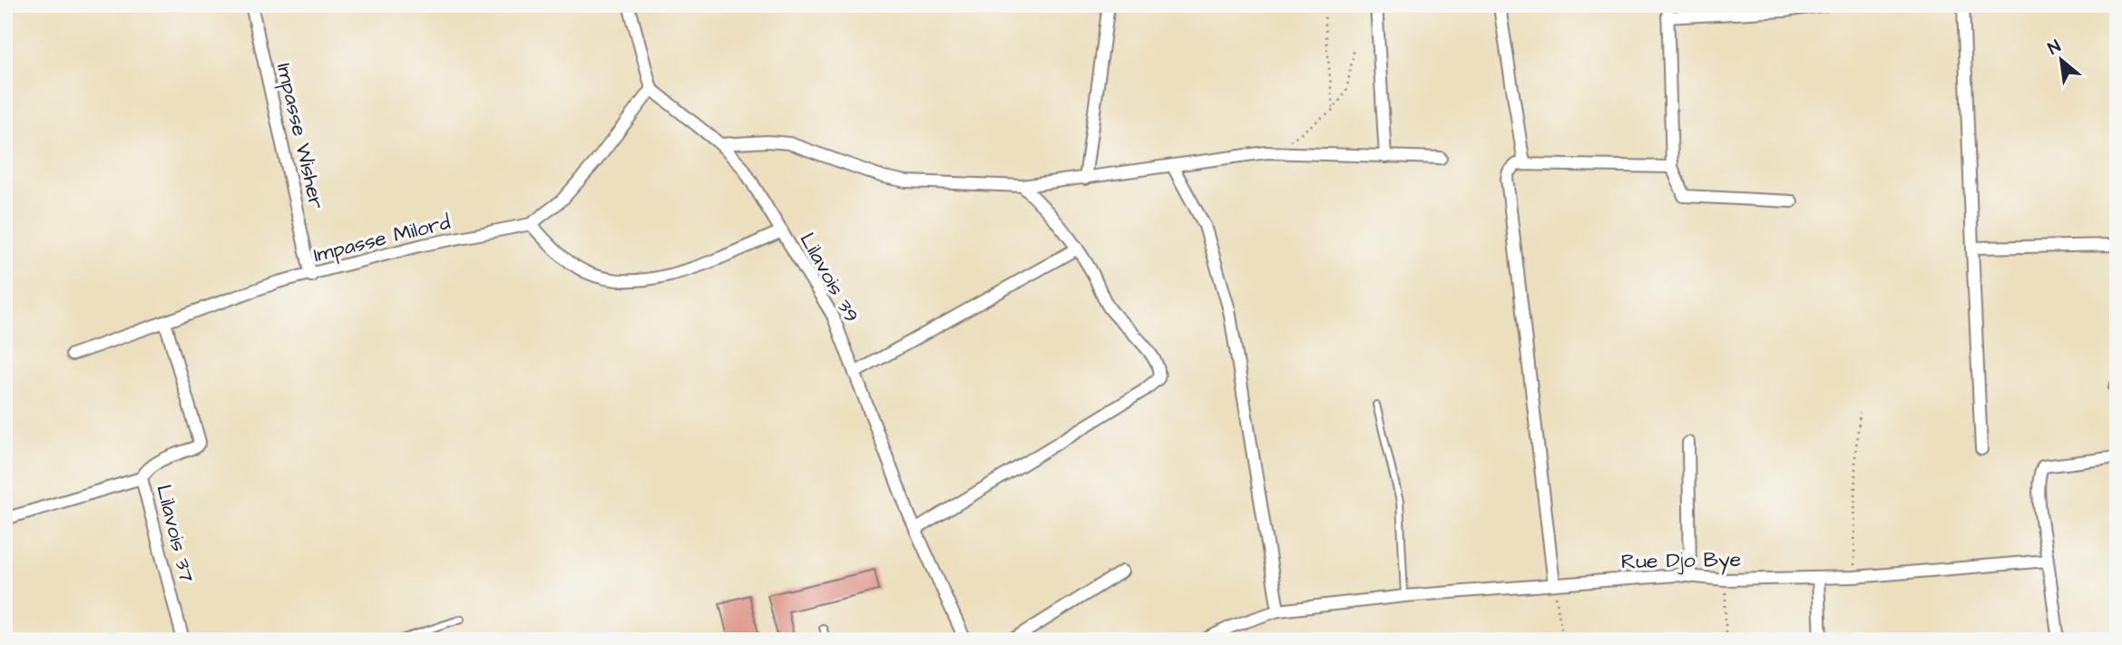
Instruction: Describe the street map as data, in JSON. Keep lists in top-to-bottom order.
{
  "streets": {
    "street": [
      "Impasse Wisher",
      "Impasse Milord",
      "Lilavois 39",
      "Lilavois 37",
      "Rue Djo Bye"
    ]
  },
  "crossings": [
    ["Impasse Wisher", "Impasse Milord"],
    ["Impasse Milord", "Lilavois 39"],
    ["Impasse Milord", "Lilavois 37"]
  ],
  "north": "top left"
}
